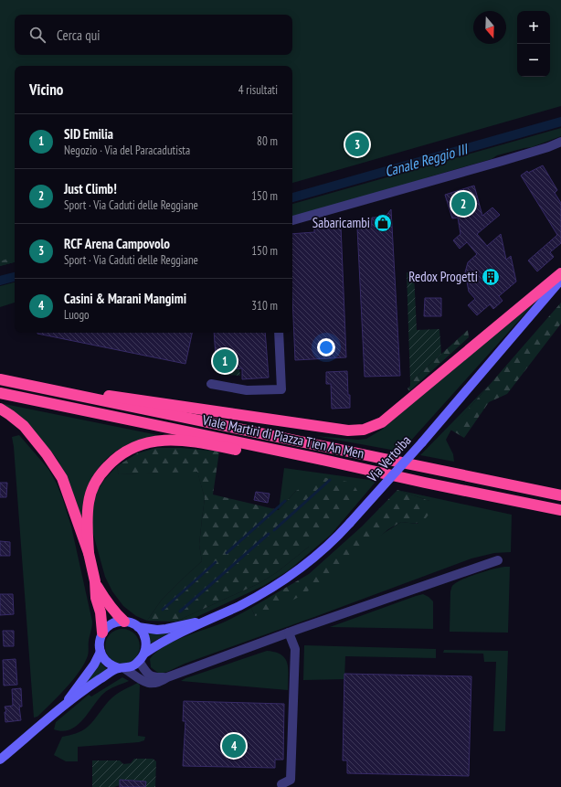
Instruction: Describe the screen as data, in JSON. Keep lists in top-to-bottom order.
{
  "streets": {
    "highway": ["Viale Martiri di Piazza Tien An Men"],
    "main road": ["Via Vertoiba"]
  },
  "water": ["Canale Reggio III"],
  "places": {
    "shop": ["Sabaricambi"],
    "building": ["Redox Progetti"]
  },
  "north": "bottom",
  "page": {
    "map_buttons": ["+", "−"],
    "search": "Cerca qui",
    "heading": ["Vicino", "4 risultati"],
    "list": [
      {
        "mark": "1",
        "name": "SID Emilia",
        "note": "Negozio · Via del Paracadutista",
        "value": "80 m"
      },
      {
        "mark": "2",
        "name": "Just Climb!",
        "note": "Sport · Via Caduti delle Reggiane",
        "value": "150 m"
      },
      {
        "mark": "3",
        "name": "RCF Arena Campovolo",
        "note": "Sport · Via Caduti delle Reggiane",
        "value": "150 m"
      },
      {
        "mark": "4",
        "name": "Casini & Marani Mangimi",
        "note": "Luogo",
        "value": "310 m"
      }
    ],
    "pins": [
      "3",
      "2",
      "1",
      "4"
    ]
  }
}
